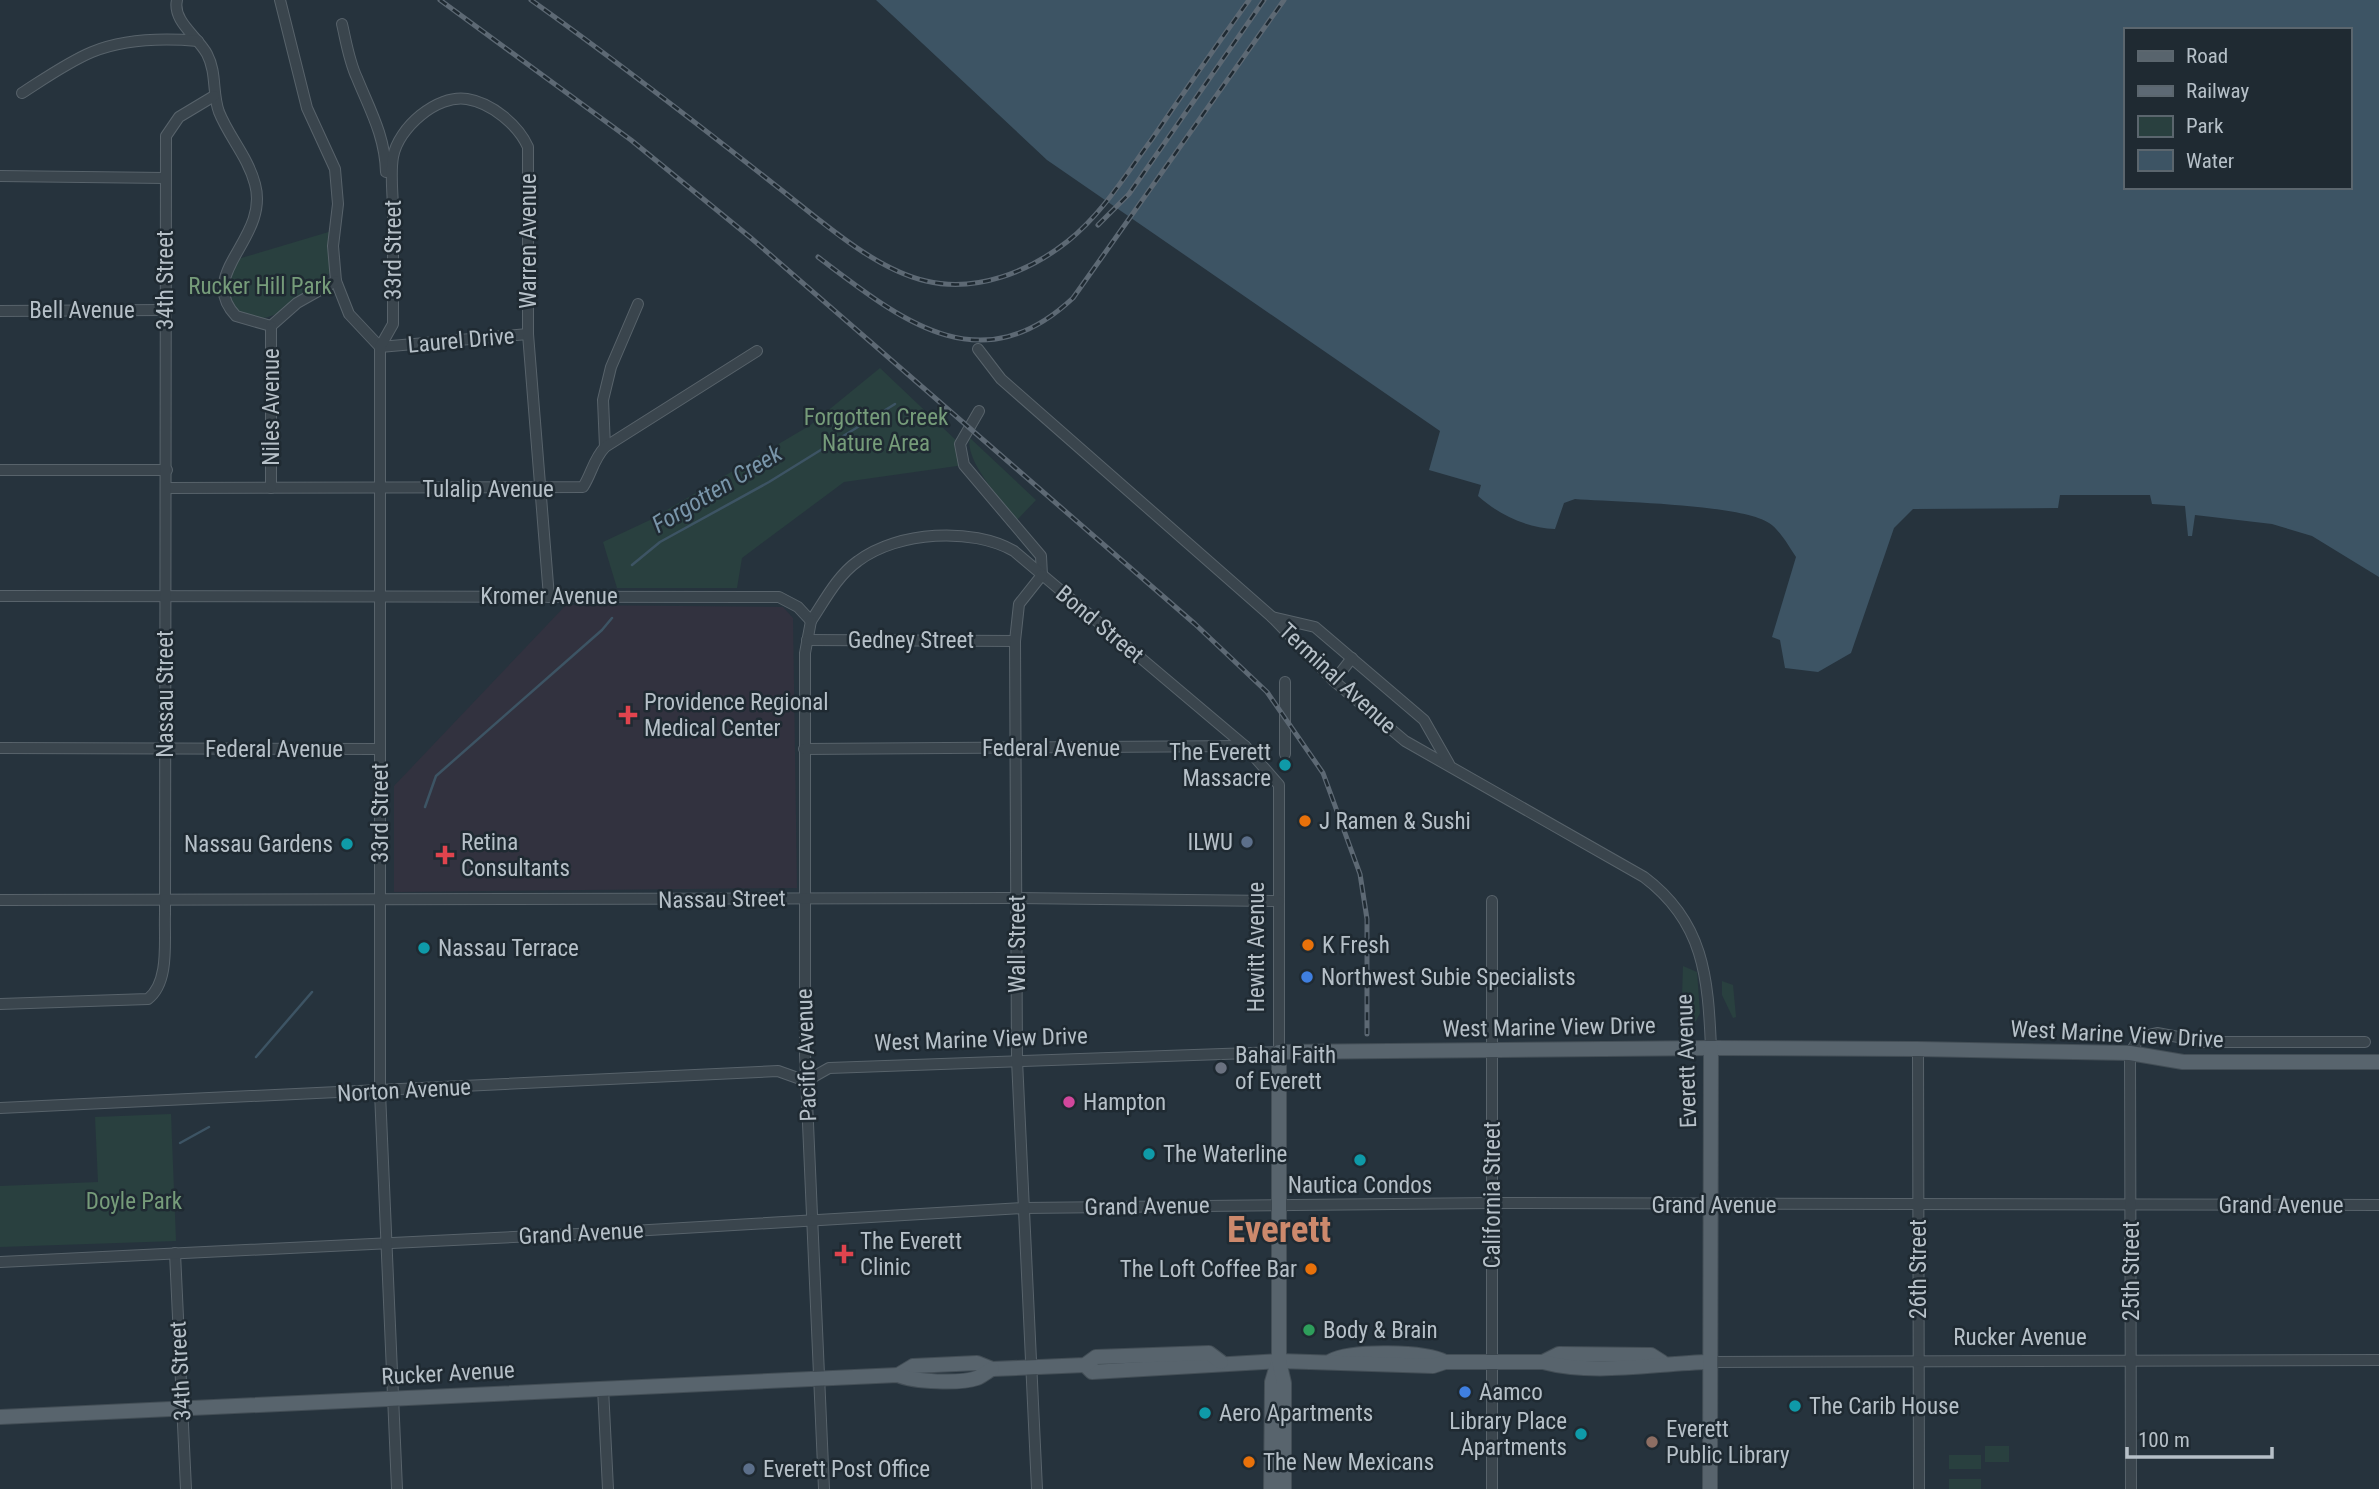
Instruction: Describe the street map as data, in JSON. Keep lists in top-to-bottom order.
{
  "streets": {
    "main road": [
      "Hewitt Avenue",
      "West Marine View Drive",
      "Everett Avenue",
      "Rucker Avenue"
    ],
    "street": [
      "Warren Avenue",
      "33rd Street",
      "34th Street",
      "Bell Avenue",
      "Laurel Drive",
      "Niles Avenue",
      "Tulalip Avenue",
      "Kromer Avenue",
      "Bond Street",
      "Gedney Street",
      "Terminal Avenue",
      "Nassau Street",
      "Federal Avenue",
      "Wall Street",
      "Pacific Avenue",
      "Norton Avenue",
      "California Street",
      "Grand Avenue",
      "26th Street",
      "25th Street"
    ]
  },
  "crossings": [
    ["Warren Avenue", "33rd Street"],
    ["Warren Avenue", "Laurel Drive"],
    ["33rd Street", "Laurel Drive"],
    ["33rd Street", "Tulalip Avenue"],
    ["33rd Street", "Kromer Avenue"],
    ["33rd Street", "Nassau Street"],
    ["33rd Street", "Federal Avenue"],
    ["33rd Street", "Norton Avenue"],
    ["33rd Street", "Grand Avenue"],
    ["33rd Street", "Rucker Avenue"],
    ["34th Street", "Bell Avenue"],
    ["34th Street", "Tulalip Avenue"],
    ["34th Street", "Nassau Street"],
    ["34th Street", "Grand Avenue"],
    ["34th Street", "Rucker Avenue"],
    ["Laurel Drive", "Tulalip Avenue"],
    ["Laurel Drive", "Kromer Avenue"],
    ["Niles Avenue", "Tulalip Avenue"],
    ["Tulalip Avenue", "Nassau Street"],
    ["Kromer Avenue", "Nassau Street"],
    ["Kromer Avenue", "Pacific Avenue"],
    ["Bond Street", "Federal Avenue"],
    ["Bond Street", "Wall Street"],
    ["Bond Street", "Hewitt Avenue"],
    ["Gedney Street", "Wall Street"],
    ["Gedney Street", "Pacific Avenue"],
    ["Terminal Avenue", "Everett Avenue"],
    ["Nassau Street", "Federal Avenue"],
    ["Nassau Street", "Wall Street"],
    ["Nassau Street", "Hewitt Avenue"],
    ["Nassau Street", "Pacific Avenue"],
    ["Federal Avenue", "Wall Street"],
    ["Federal Avenue", "Hewitt Avenue"],
    ["Federal Avenue", "Pacific Avenue"],
    ["Wall Street", "West Marine View Drive"],
    ["Wall Street", "Grand Avenue"],
    ["Wall Street", "Rucker Avenue"],
    ["Hewitt Avenue", "West Marine View Drive"],
    ["Hewitt Avenue", "Grand Avenue"],
    ["Hewitt Avenue", "Rucker Avenue"],
    ["West Marine View Drive", "Pacific Avenue"],
    ["West Marine View Drive", "Everett Avenue"],
    ["West Marine View Drive", "Norton Avenue"],
    ["West Marine View Drive", "California Street"],
    ["West Marine View Drive", "26th Street"],
    ["West Marine View Drive", "25th Street"],
    ["Pacific Avenue", "Norton Avenue"],
    ["Pacific Avenue", "Grand Avenue"],
    ["Pacific Avenue", "Rucker Avenue"],
    ["Everett Avenue", "Grand Avenue"],
    ["Everett Avenue", "Rucker Avenue"],
    ["California Street", "Grand Avenue"],
    ["California Street", "Rucker Avenue"],
    ["Grand Avenue", "26th Street"],
    ["Grand Avenue", "25th Street"],
    ["26th Street", "Rucker Avenue"],
    ["25th Street", "Rucker Avenue"]
  ],
  "districts": ["Everett"],
  "water": ["Forgotten Creek"],
  "parks": ["Rucker Hill Park", "Forgotten Creek Nature Area", "Doyle Park"],
  "places": {
    "health": ["Providence Regional Medical Center", "Retina Consultants", "The Everett Clinic"],
    "other": [
      "The Everett Massacre",
      "J Ramen & Sushi",
      "ILWU",
      "Nassau Gardens",
      "K Fresh",
      "Nassau Terrace",
      "Northwest Subie Specialists",
      "Bahai Faith of Everett",
      "Hampton",
      "The Waterline",
      "Nautica Condos",
      "The Loft Coffee Bar",
      "Body & Brain",
      "Aamco",
      "The Carib House",
      "Aero Apartments",
      "Library Place Apartments",
      "Everett Public Library",
      "The New Mexicans",
      "Everett Post Office"
    ]
  },
  "legend": [
    "Road",
    "Railway",
    "Park",
    "Water"
  ],
  "scale_bar": "100 m"
}
